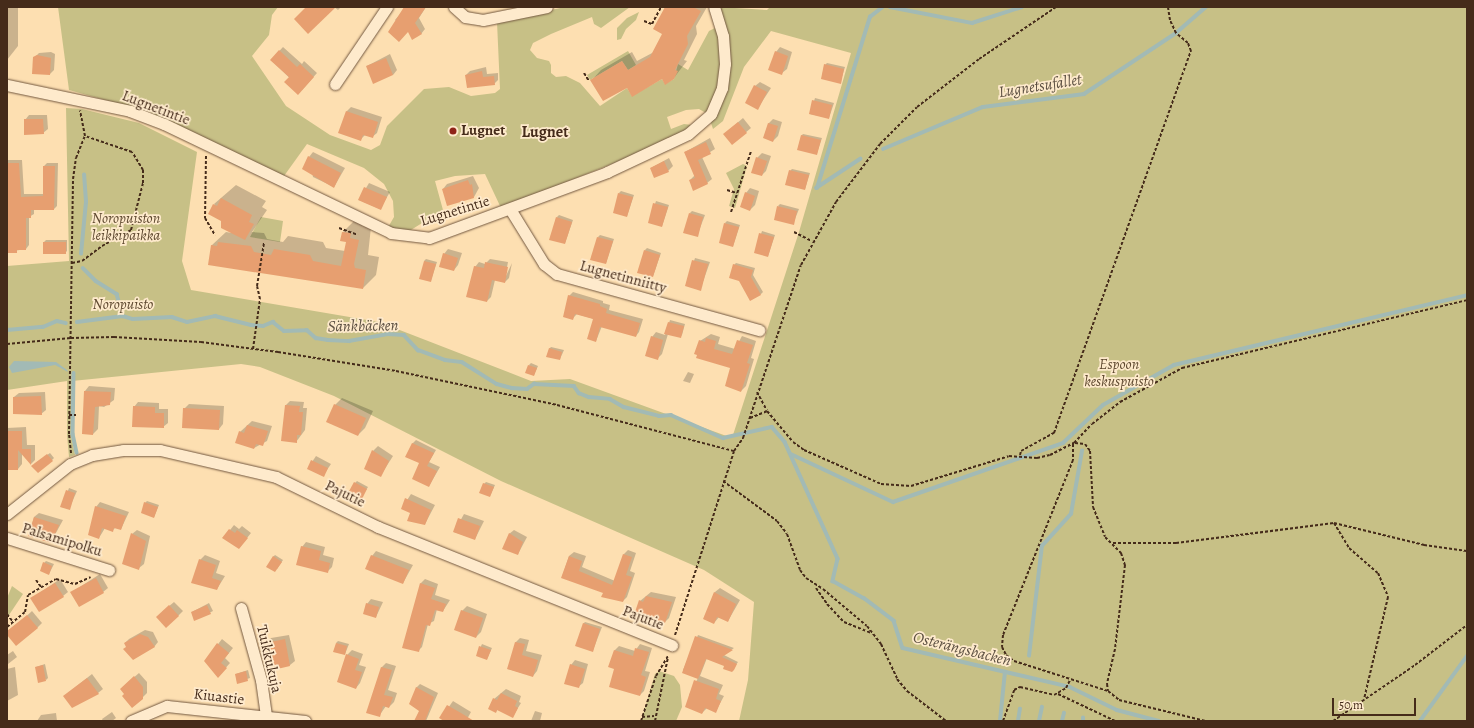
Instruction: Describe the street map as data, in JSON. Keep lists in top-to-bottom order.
{
  "streets": {
    "street": [
      "Lugnetintie",
      "Lugnetinniitty",
      "Pajutie",
      "Palsamipolku",
      "Tuikkukuja",
      "Kiuastie"
    ]
  },
  "crossings": [
    ["Lugnetintie", "Lugnetinniitty"],
    ["Tuikkukuja", "Kiuastie"]
  ],
  "districts": ["Lugnet"],
  "water": ["Lugnetsufallet", "Sänkbäcken", "Osterängsbacken"],
  "parks": ["Noropuiston leikkipaikka", "Noropuisto", "Espoon keskuspuisto"],
  "places": ["Lugnet"],
  "scale_bar": "50 m"
}
